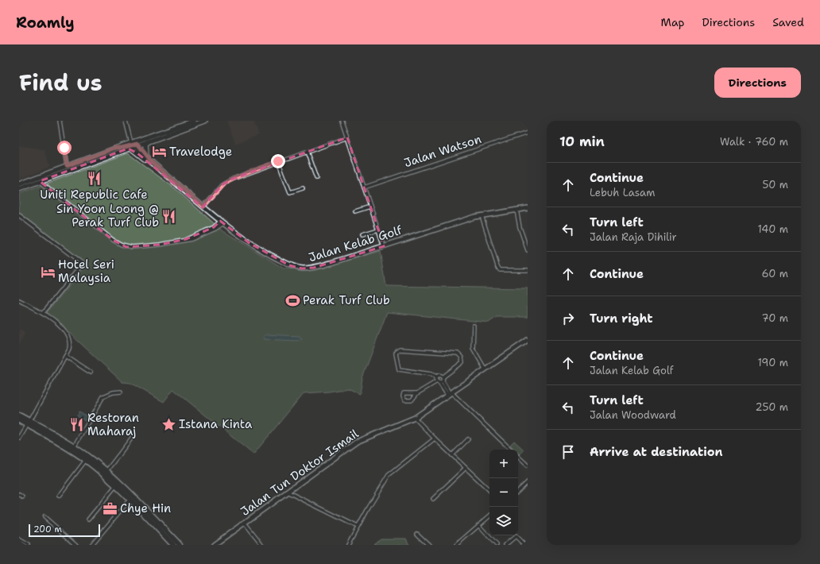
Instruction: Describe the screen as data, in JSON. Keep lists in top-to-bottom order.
{
  "streets": {
    "street": ["Jalan Watson", "Jalan Kelab Golf", "Jalan Tun Doktor Ismail"]
  },
  "places": {
    "hotel": ["Travelodge", "Hotel Seri Malaysia"],
    "restaurant": ["Uniti Republic Cafe", "Sin Yoon Loong @ Perak Turf Club", "Restoran Maharaj"],
    "sports": ["Perak Turf Club"],
    "place": ["Istana Kinta"],
    "office": ["Chye Hin"]
  },
  "scale_bar": "200 m",
  "page": {
    "header": "Roamly",
    "nav": ["Map", "Directions", "Saved"],
    "title": "Find us",
    "buttons": "Directions",
    "heading": ["10 min", "Walk · 760 m"],
    "list": [
      ["Continue", "Lebuh Lasam", "50 m"],
      ["Turn left", "Jalan Raja Dihilir", "140 m"],
      ["Continue", "60 m"],
      ["Turn right", "70 m"],
      ["Continue", "Jalan Kelab Golf", "190 m"],
      ["Turn left", "Jalan Woodward", "250 m"],
      "Arrive at destination"
    ],
    "map_buttons": ["+", "−"],
    "scale": "200 m"
  }
}
